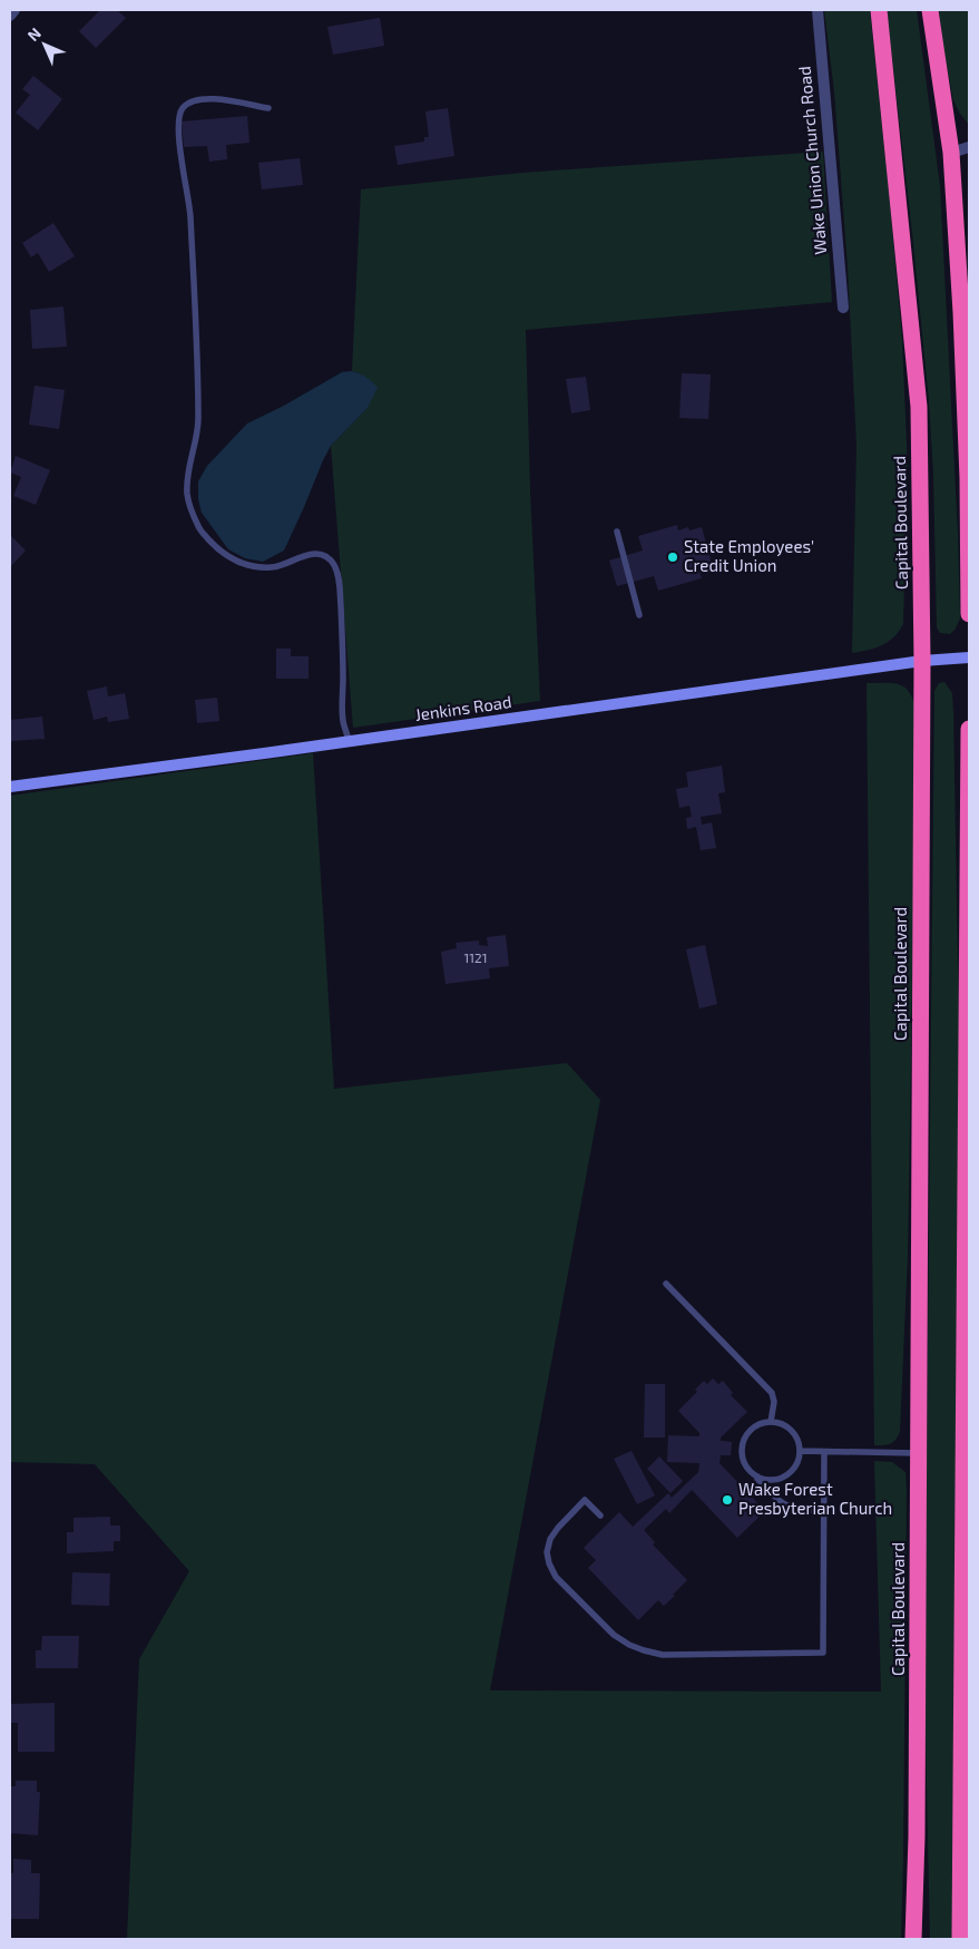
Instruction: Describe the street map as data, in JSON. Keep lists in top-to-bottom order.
{
  "streets": {
    "highway": ["Capital Boulevard"],
    "street": ["Wake Union Church Road", "Jenkins Road"]
  },
  "crossings": [
    ["Capital Boulevard", "Jenkins Road"]
  ],
  "places": ["State Employees' Credit Union", "Wake Forest Presbyterian Church"],
  "house_numbers": ["1121"],
  "north": "top left"
}
